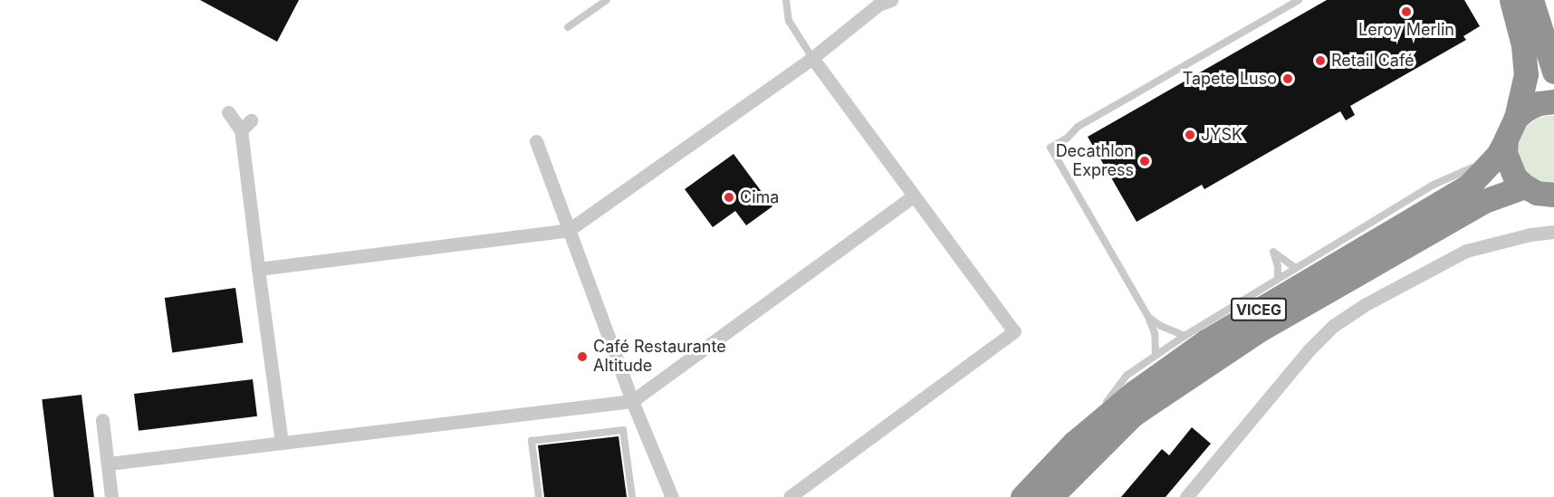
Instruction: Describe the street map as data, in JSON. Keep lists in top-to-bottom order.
{
  "streets": {
    "highway": ["VICEG"]
  },
  "places": [
    "Leroy Merlin",
    "Retail Café",
    "Tapete Luso",
    "JYSK",
    "Decathlon Express",
    "Cima",
    "Café Restaurante Altitude"
  ]
}
